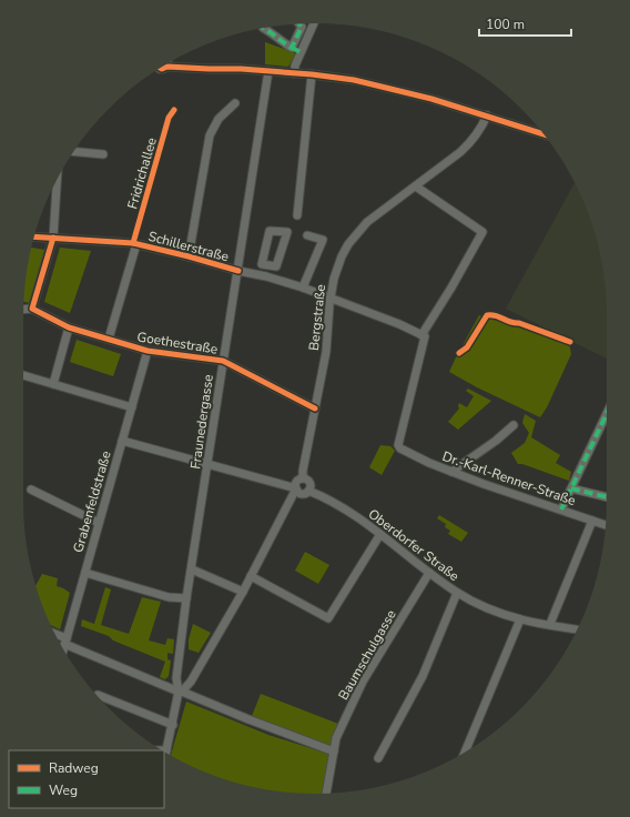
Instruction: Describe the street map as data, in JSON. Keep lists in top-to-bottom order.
{
  "streets": {
    "street": [
      "Schillerstraße",
      "Bergstraße",
      "Goethestraße",
      "Fraunedergasse",
      "Dr.-Karl-Renner-Straße",
      "Grabenfeldstraße",
      "Oberdorfer Straße",
      "Baumschulgasse"
    ],
    "cycle path": ["Fridrichallee"]
  },
  "crossings": [
    ["Schillerstraße", "Bergstraße"],
    ["Schillerstraße", "Fraunedergasse"],
    ["Schillerstraße", "Dr.-Karl-Renner-Straße"],
    ["Bergstraße", "Goethestraße"],
    ["Bergstraße", "Oberdorfer Straße"],
    ["Goethestraße", "Fraunedergasse"],
    ["Goethestraße", "Grabenfeldstraße"],
    ["Oberdorfer Straße", "Baumschulgasse"]
  ],
  "legend": ["Radweg", "Weg"],
  "scale_bar": "100 m"
}
